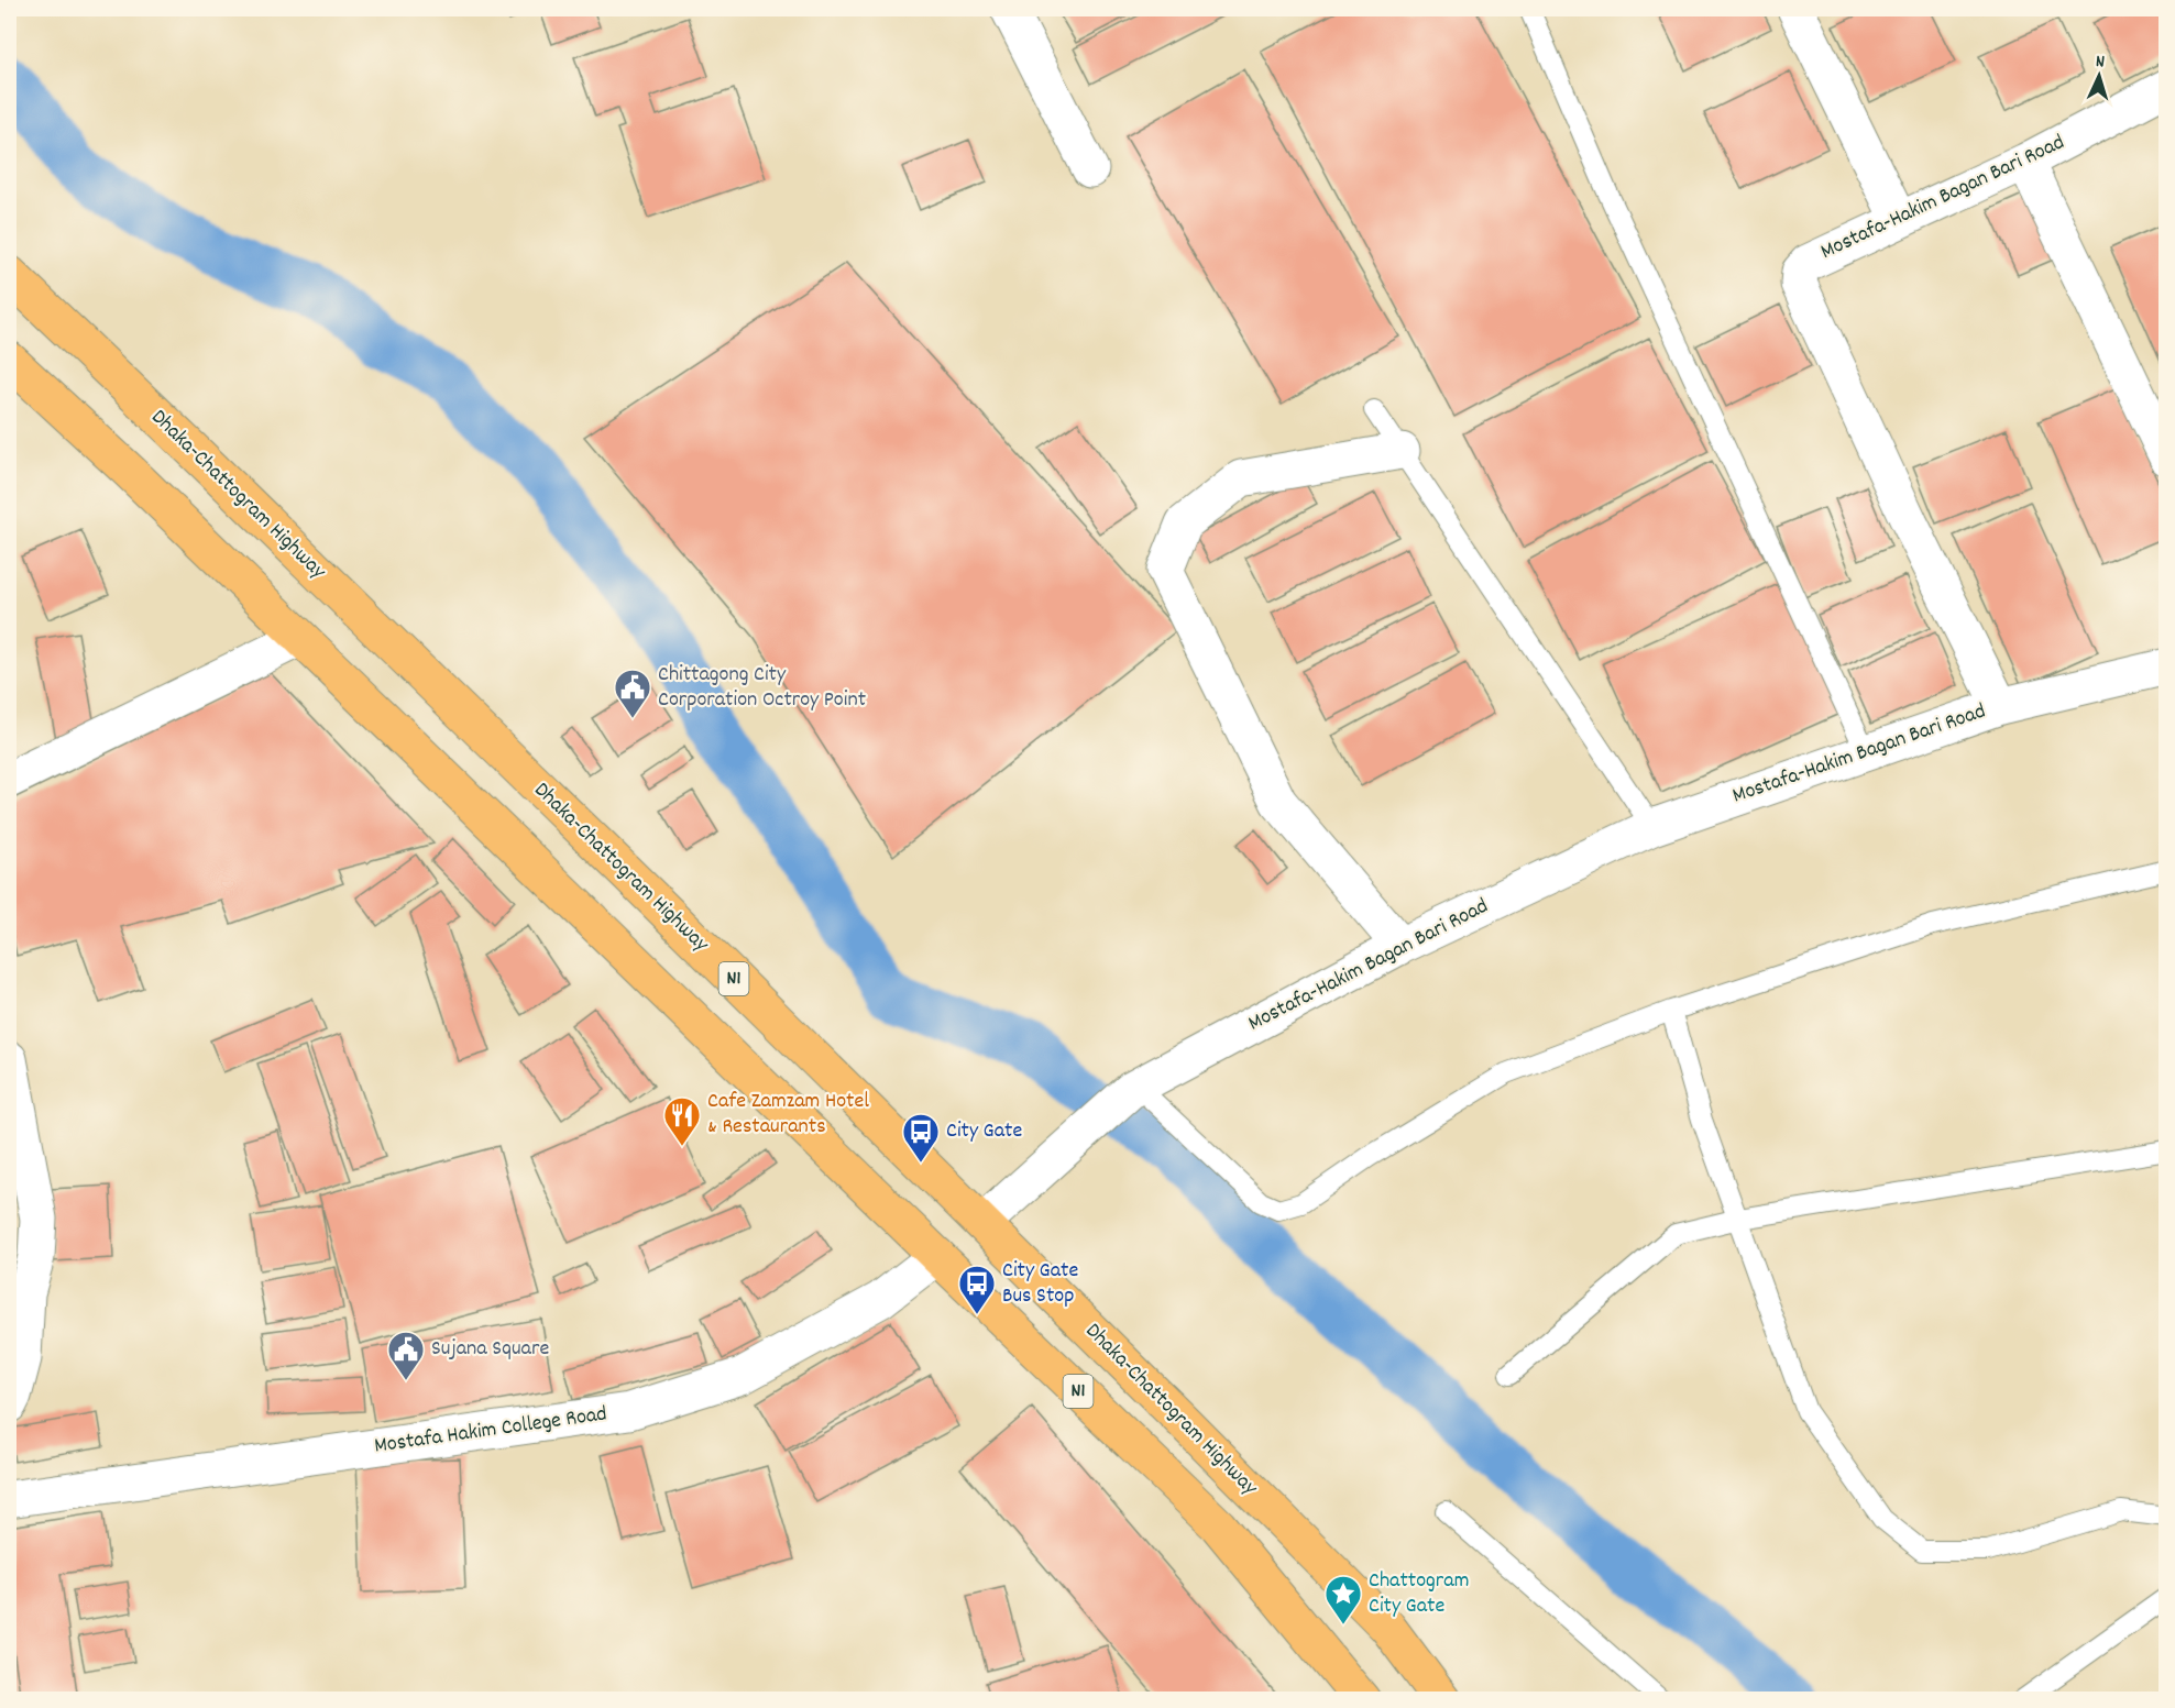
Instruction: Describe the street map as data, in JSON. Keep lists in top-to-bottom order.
{
  "streets": {
    "highway": ["Dhaka-Chattogram Highway", "N1"],
    "street": ["Mostafa-Hakim Bagan Bari Road", "Mostafa Hakim College Road"]
  },
  "crossings": [
    ["Mostafa-Hakim Bagan Bari Road", "Dhaka-Chattogram Highway"],
    ["N1", "Mostafa Hakim College Road"]
  ],
  "places": {
    "public building": ["Chittagong City Corporation Octroy Point", "Sujana Square"],
    "restaurant": ["Cafe Zamzam Hotel & Restaurants"],
    "bus stop": ["City Gate", "City Gate Bus Stop"],
    "place": ["Chattogram City Gate"]
  },
  "north": "top"
}
